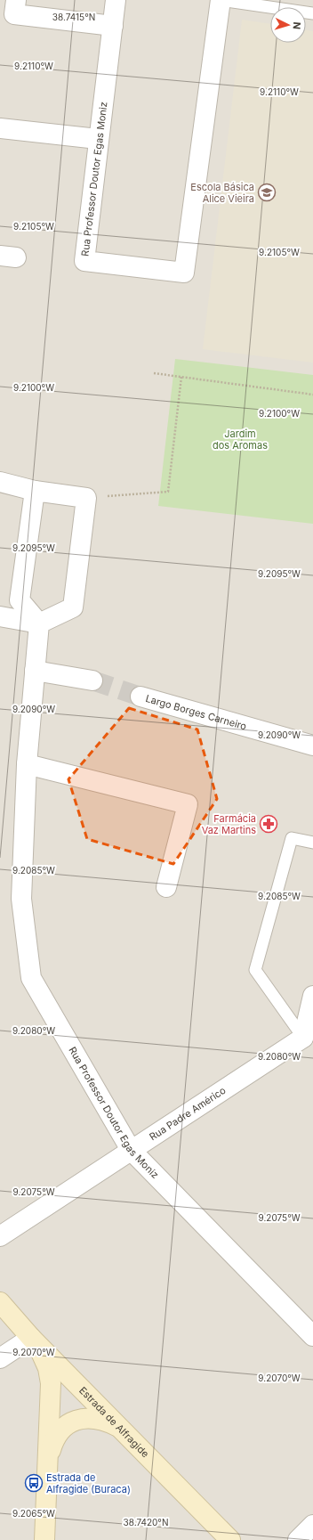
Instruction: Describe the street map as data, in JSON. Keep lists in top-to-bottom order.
{
  "streets": {
    "street": [
      "Rua Professor Doutor Egas Moniz",
      "Largo Borges Carneiro",
      "Rua Padre Américo",
      "Estrada de Alfragide"
    ]
  },
  "crossings": [
    ["Rua Professor Doutor Egas Moniz", "Rua Padre Américo"]
  ],
  "parks": ["Jardim dos Aromas"],
  "places": {
    "school or university": ["Escola Básica Alice Vieira"],
    "pharmacy": ["Farmácia Vaz Martins"],
    "bus stop": ["Estrada de Alfragide (Buraca)"]
  },
  "north": "right",
  "coordinates": [
    "38.7415°N",
    "9.2110°W",
    "9.2105°W",
    "9.2100°W",
    "9.2095°W",
    "9.2090°W",
    "9.2085°W",
    "9.2080°W",
    "9.2075°W",
    "9.2070°W",
    "9.2065°W",
    "38.7420°N"
  ]
}
